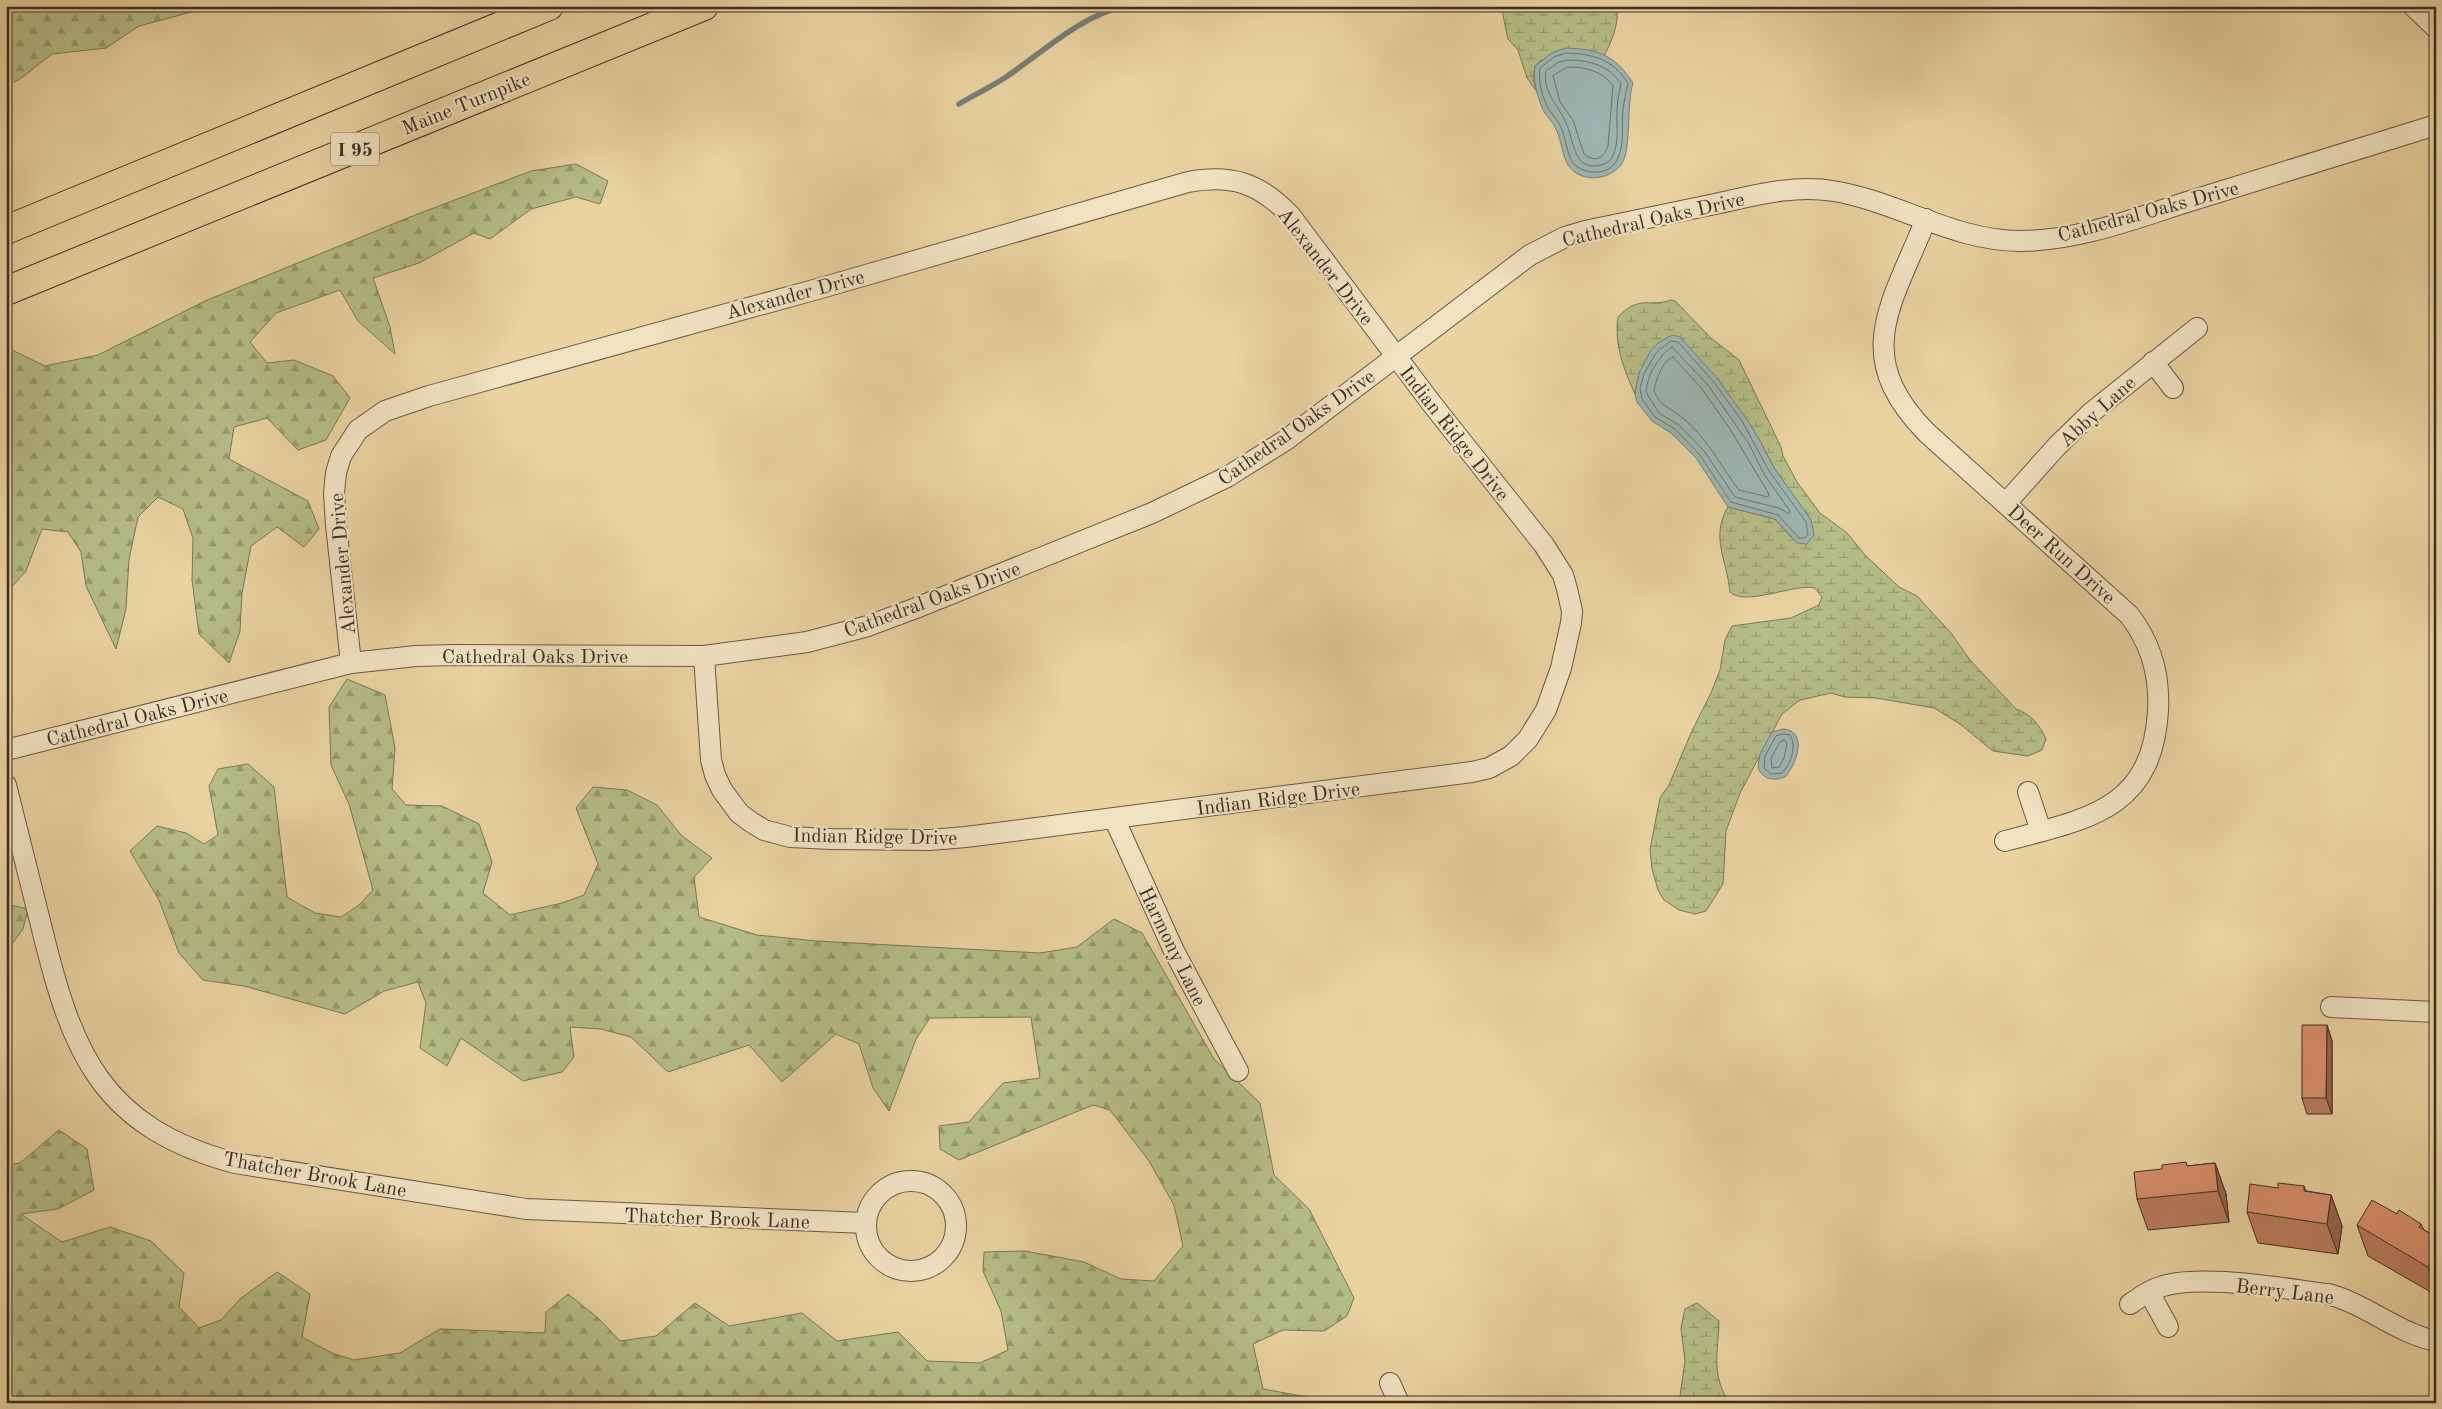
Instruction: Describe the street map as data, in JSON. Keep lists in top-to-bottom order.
{
  "streets": {
    "highway": ["Maine Turnpike", "I 95"],
    "street": [
      "Cathedral Oaks Drive",
      "Alexander Drive",
      "Abby Lane",
      "Indian Ridge Drive",
      "Deer Run Drive",
      "Harmony Lane",
      "Thatcher Brook Lane",
      "Berry Lane"
    ]
  },
  "crossings": [
    ["Cathedral Oaks Drive", "Alexander Drive"],
    ["Cathedral Oaks Drive", "Indian Ridge Drive"],
    ["Cathedral Oaks Drive", "Deer Run Drive"],
    ["Alexander Drive", "Indian Ridge Drive"],
    ["Abby Lane", "Deer Run Drive"],
    ["Indian Ridge Drive", "Harmony Lane"]
  ]
}
